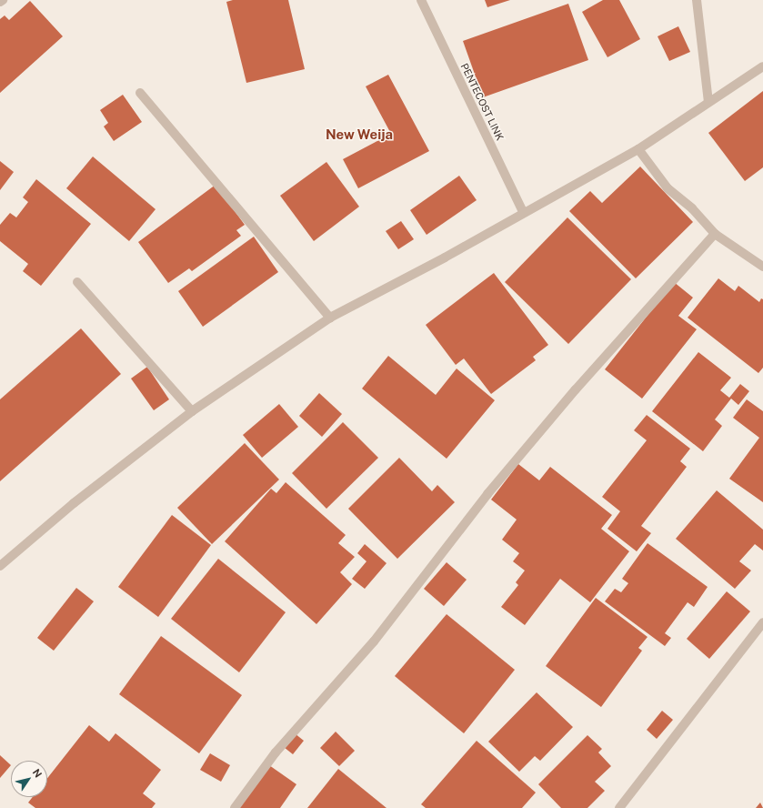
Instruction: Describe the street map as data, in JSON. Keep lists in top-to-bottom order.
{
  "streets": {
    "street": ["PENTECOST LINK"]
  },
  "districts": ["New Weija"],
  "north": "top right"
}
